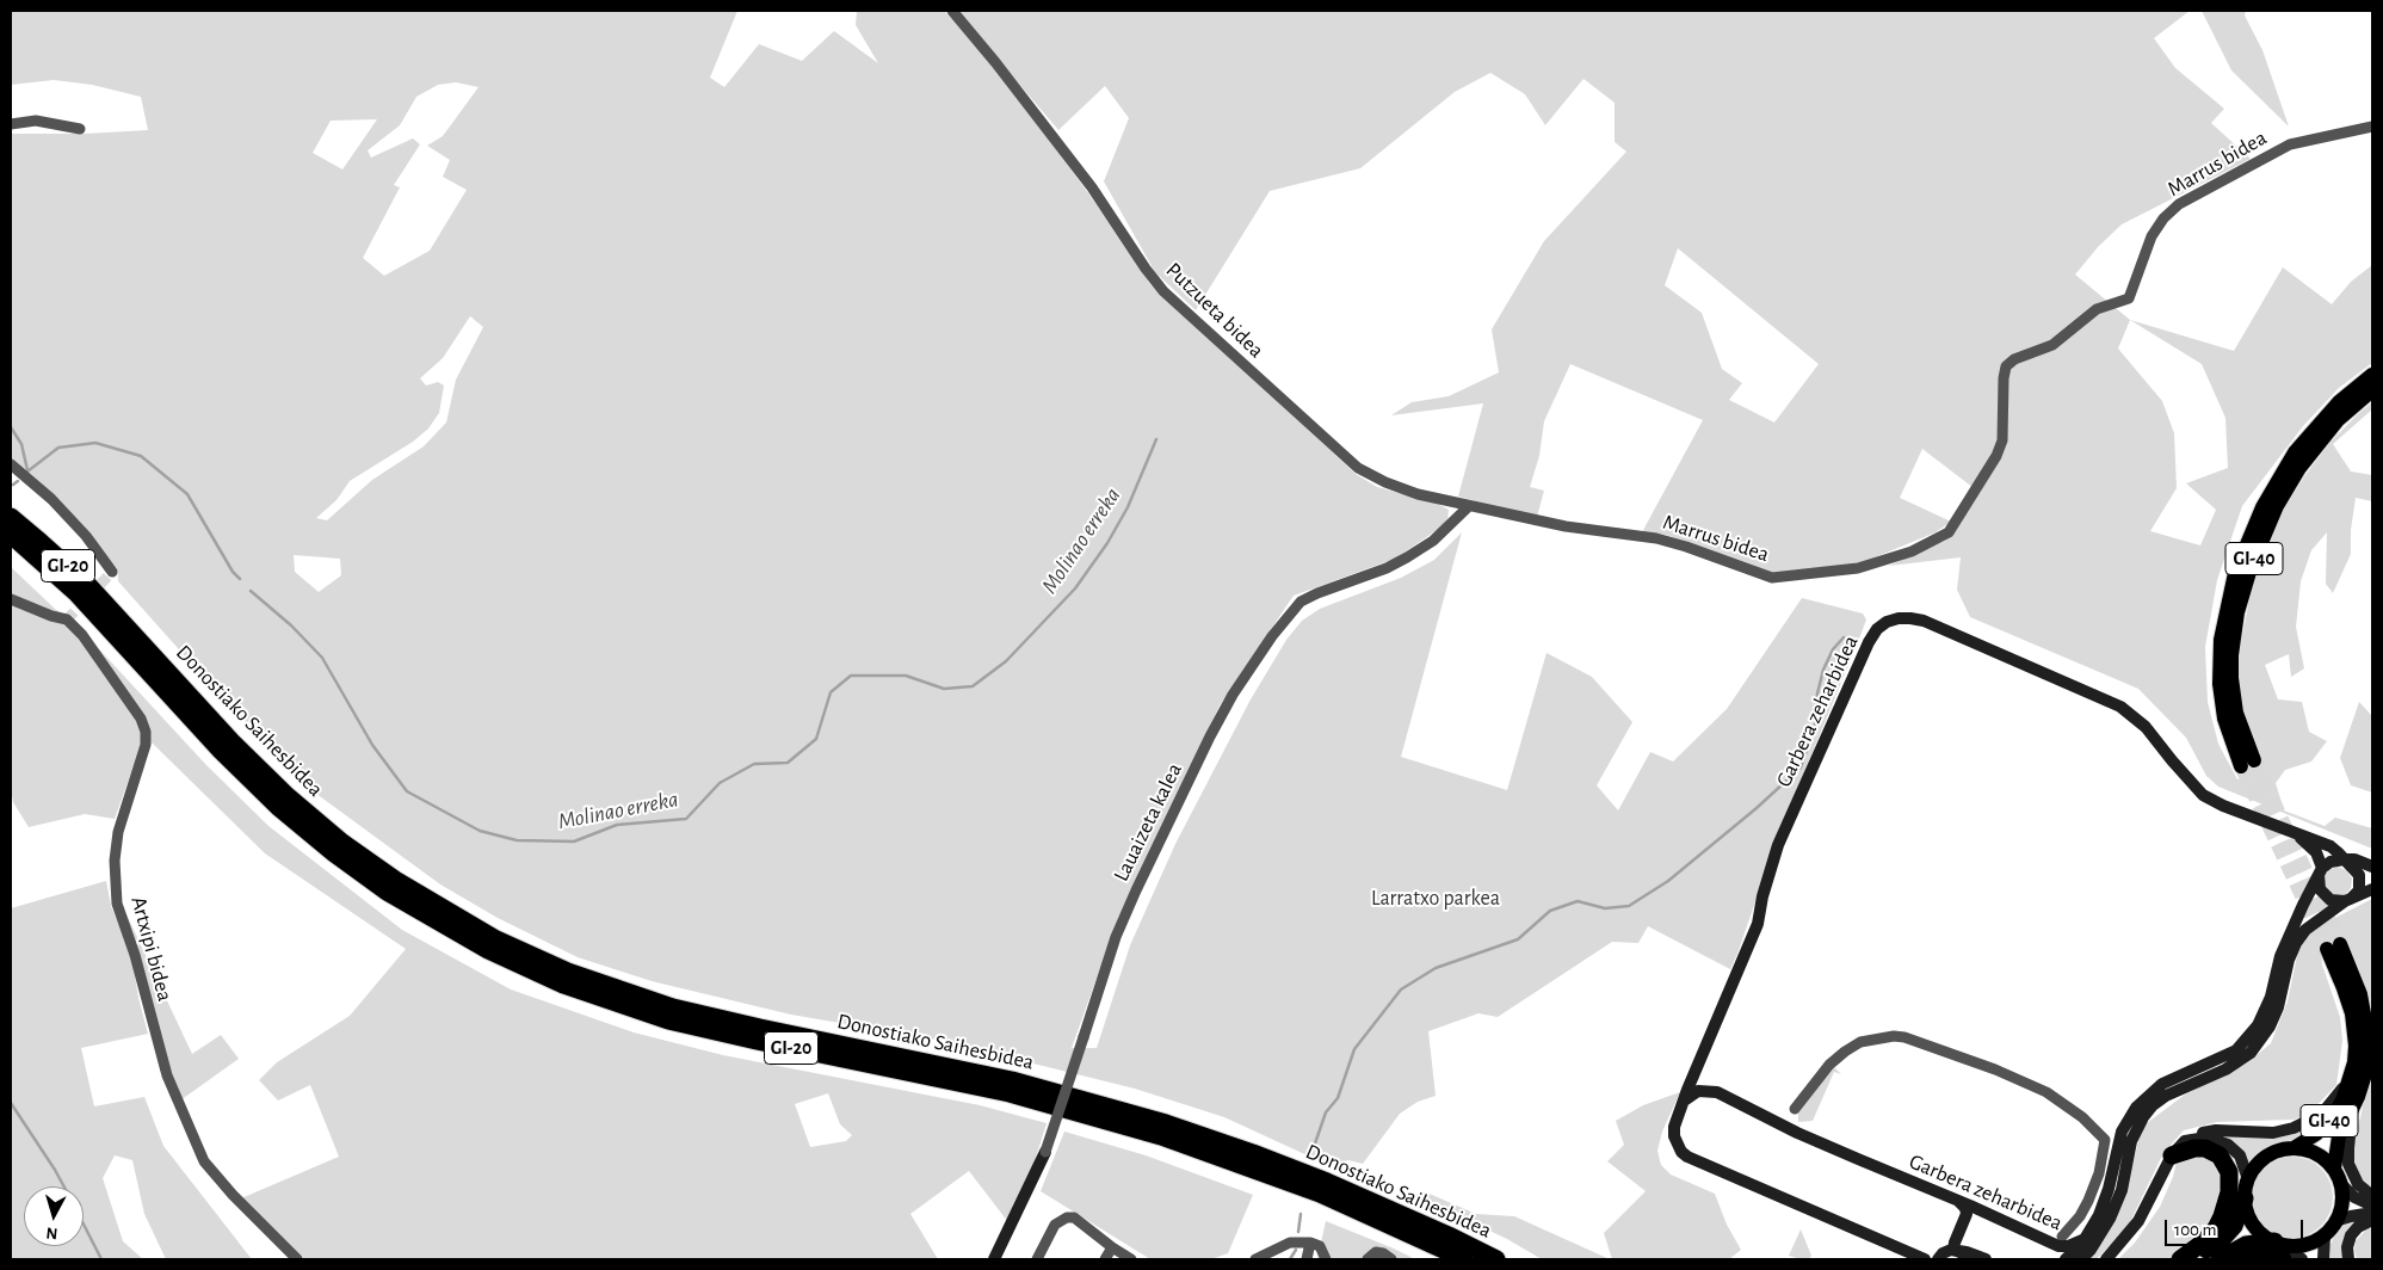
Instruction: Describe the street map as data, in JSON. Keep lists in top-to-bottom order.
{
  "streets": {
    "highway": ["GI-20", "Donostiako Saihesbidea"],
    "main road": ["GI-40"],
    "street": [
      "Marrus bidea",
      "Putzueta bidea",
      "Garbera zeharbidea",
      "Lauaizeta kalea",
      "Artxipi bidea"
    ]
  },
  "crossings": [
    ["Marrus bidea", "Putzueta bidea"],
    ["Marrus bidea", "Lauaizeta kalea"],
    ["Putzueta bidea", "Lauaizeta kalea"]
  ],
  "water": ["Molinao erreka"],
  "parks": ["Larratxo parkea"],
  "scale_bar": "100 m",
  "north": "bottom"
}
